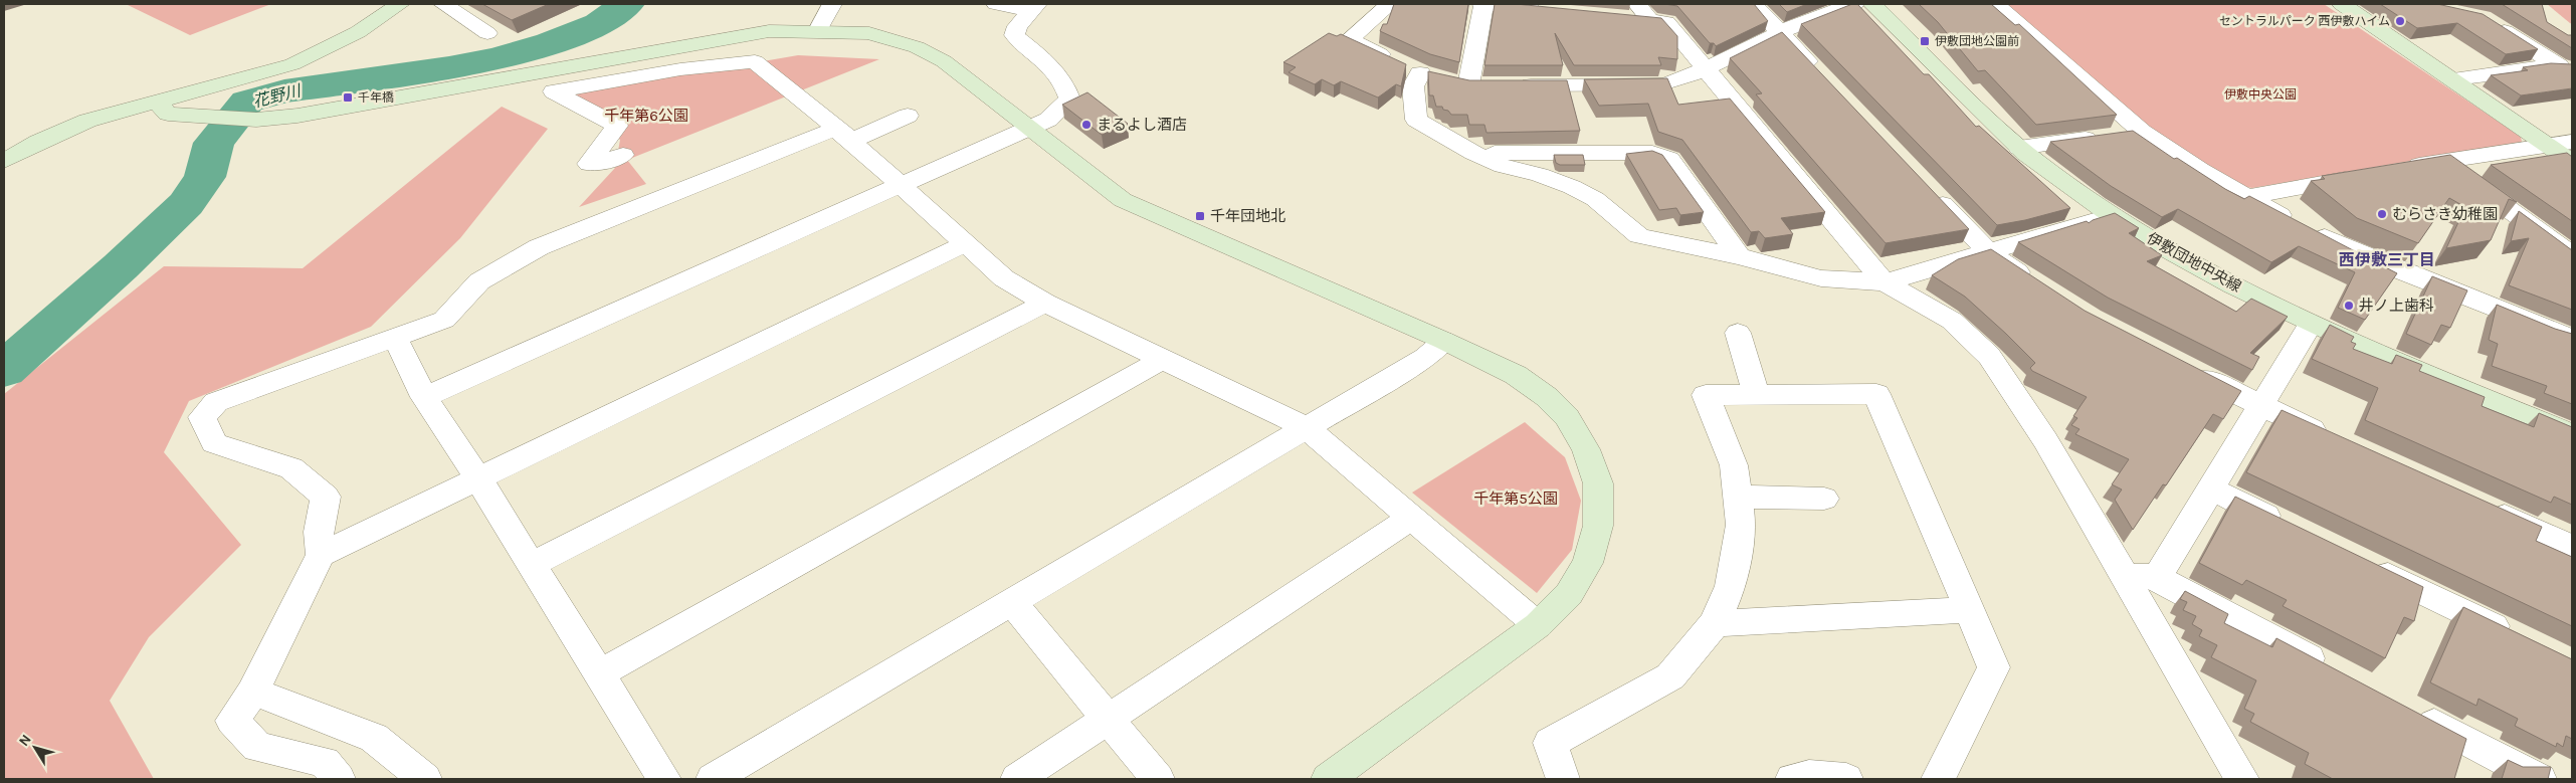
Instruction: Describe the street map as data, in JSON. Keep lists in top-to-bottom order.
{
  "streets": {
    "street": ["伊敷団地中央線"]
  },
  "districts": ["西伊敷三丁目"],
  "water": ["花野川"],
  "parks": ["伊敷中央公園", "千年第6公園", "千年第5公園"],
  "places": {
    "other": [
      "セントラルパーク 西伊敷ハイム",
      "まるよし酒店",
      "むらさき幼稚園",
      "井ノ上歯科"
    ],
    "transit": ["伊敷団地公園前", "千年橋", "千年団地北"]
  },
  "north": "top left"
}
